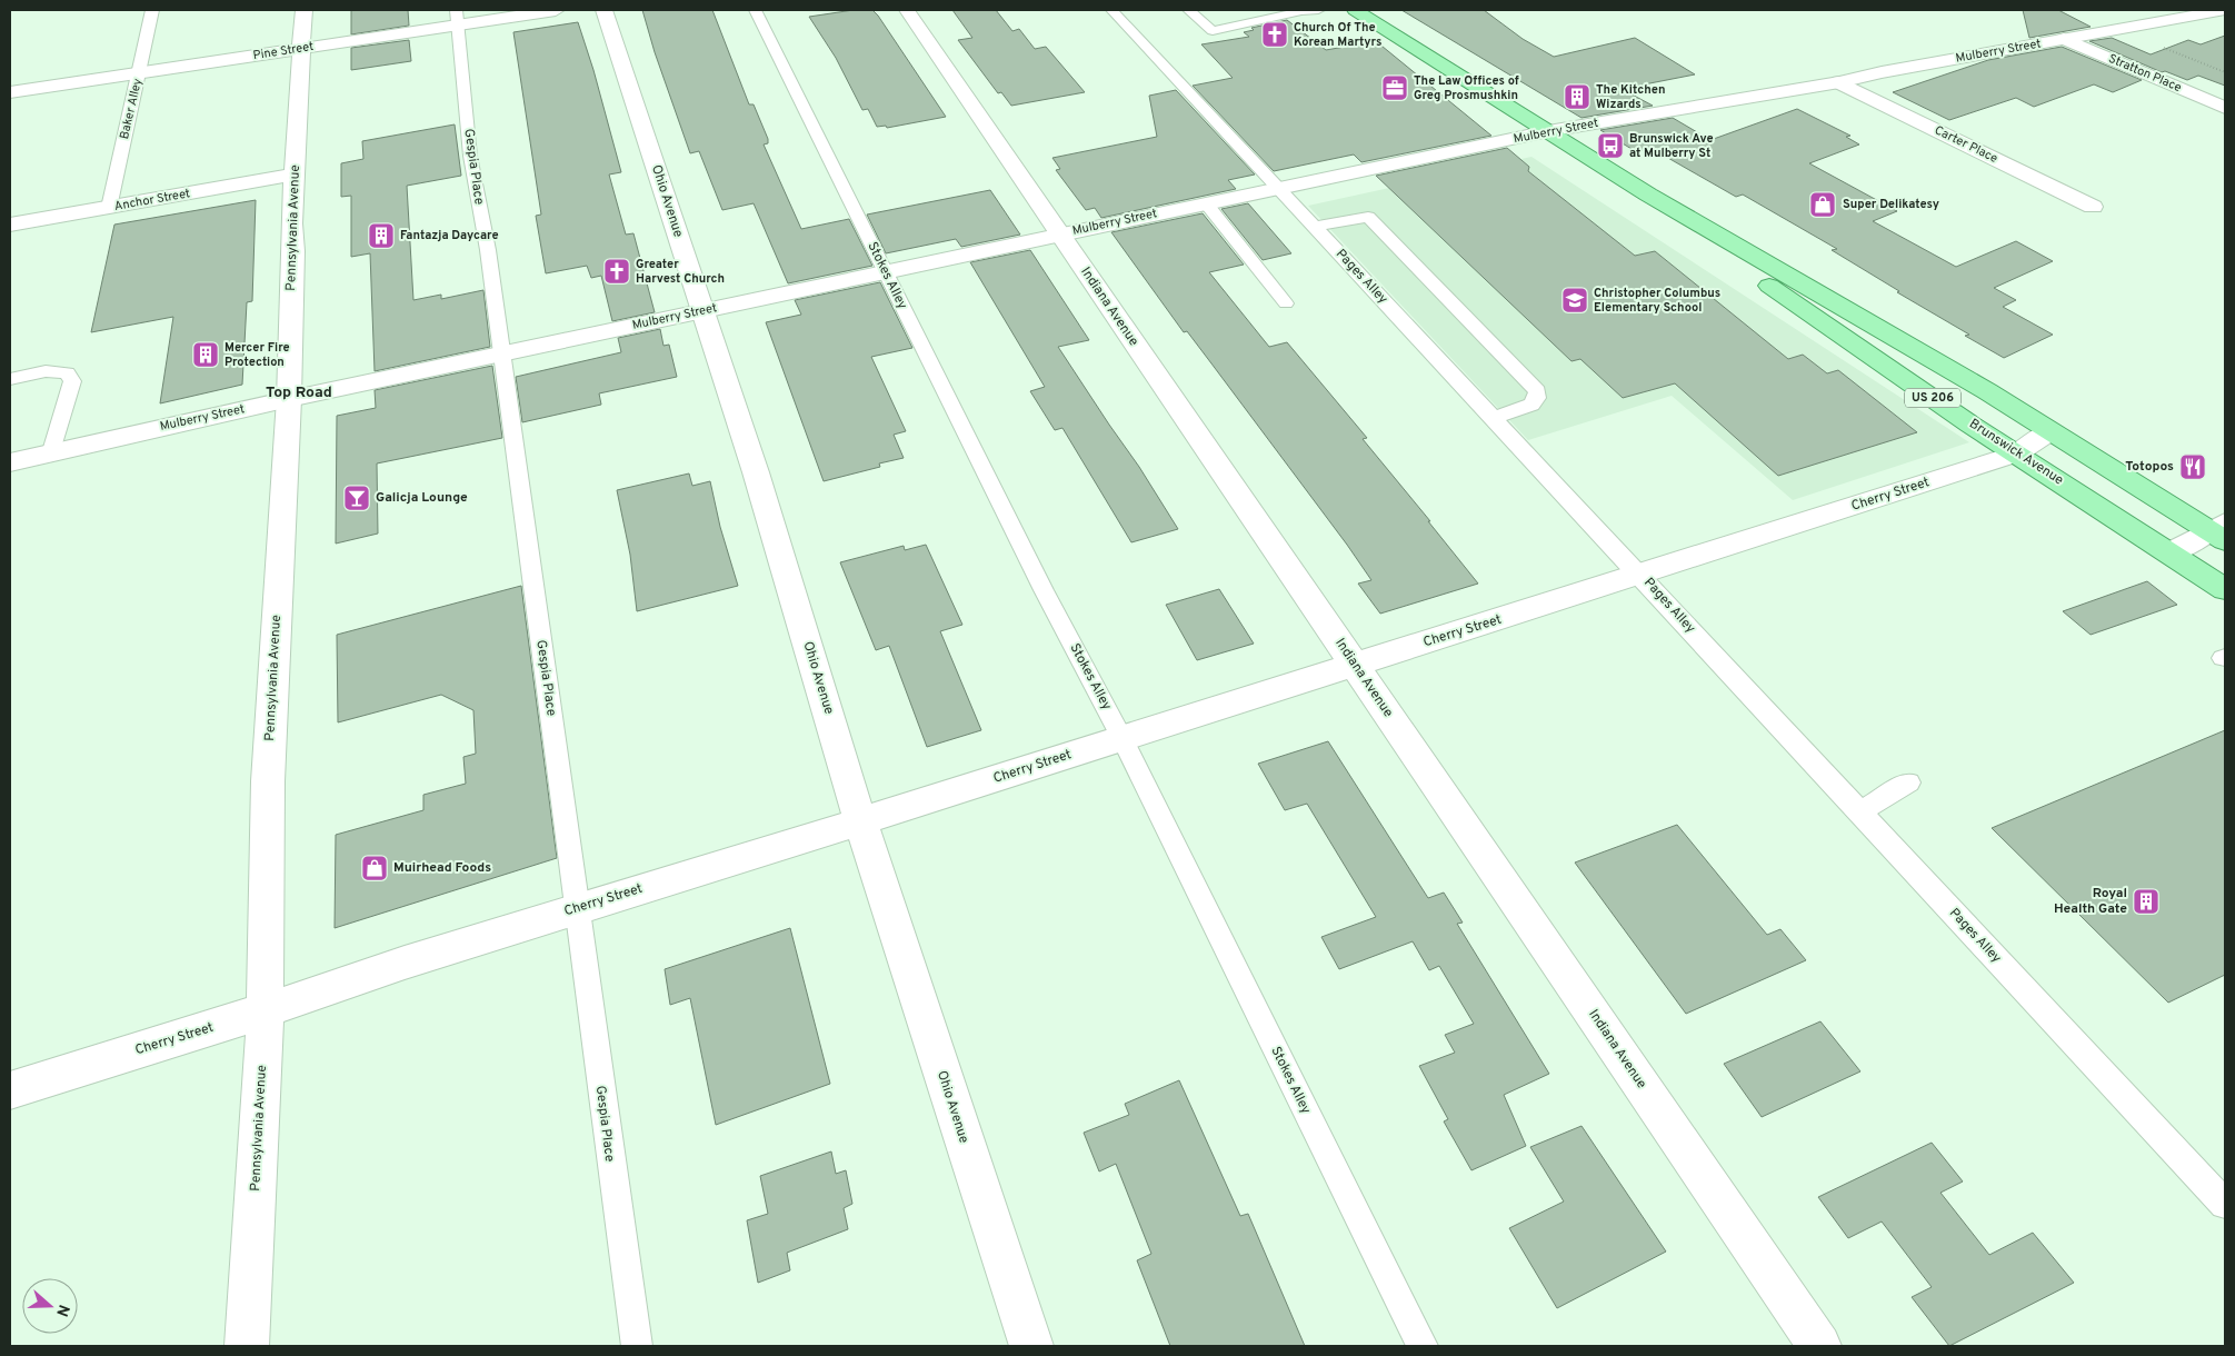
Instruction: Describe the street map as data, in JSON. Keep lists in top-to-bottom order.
{
  "streets": {
    "main road": ["US 206", "Brunswick Avenue"],
    "street": [
      "Pine Street",
      "Mulberry Street",
      "Stratton Place",
      "Carter Place",
      "Anchor Street",
      "Ohio Avenue",
      "Pennsylvania Avenue",
      "Indiana Avenue",
      "Cherry Street"
    ],
    "lane": [
      "Baker Alley",
      "Gespia Place",
      "Stokes Alley",
      "Pages Alley"
    ]
  },
  "crossings": [
    ["Pine Street", "Baker Alley"],
    ["Pine Street", "Gespia Place"],
    ["Pine Street", "Pennsylvania Avenue"],
    ["Mulberry Street", "Stratton Place"],
    ["Mulberry Street", "Carter Place"],
    ["Mulberry Street", "Gespia Place"],
    ["Mulberry Street", "Ohio Avenue"],
    ["Mulberry Street", "Pennsylvania Avenue"],
    ["Mulberry Street", "Stokes Alley"],
    ["Mulberry Street", "Pages Alley"],
    ["Mulberry Street", "Indiana Avenue"],
    ["Mulberry Street", "Brunswick Avenue"],
    ["Baker Alley", "Anchor Street"],
    ["Gespia Place", "Cherry Street"],
    ["Anchor Street", "Pennsylvania Avenue"],
    ["Ohio Avenue", "Cherry Street"],
    ["Pennsylvania Avenue", "Cherry Street"],
    ["Stokes Alley", "Cherry Street"],
    ["Pages Alley", "Cherry Street"],
    ["Indiana Avenue", "Cherry Street"],
    ["Brunswick Avenue", "Cherry Street"]
  ],
  "districts": ["Top Road"],
  "places": {
    "church": ["Church Of The Korean Martyrs", "Greater Harvest Church"],
    "office": ["The Law Offices of Greg Prosmushkin"],
    "building": [
      "The Kitchen Wizards",
      "Fantazja Daycare",
      "Mercer Fire Protection",
      "Royal Health Gate"
    ],
    "bus stop": ["Brunswick Ave at Mulberry St"],
    "shop": ["Super Delikatesy", "Muirhead Foods"],
    "school or university": ["Christopher Columbus Elementary School"],
    "restaurant": ["Totopos"],
    "bar": ["Galicja Lounge"]
  },
  "north": "right"
}
